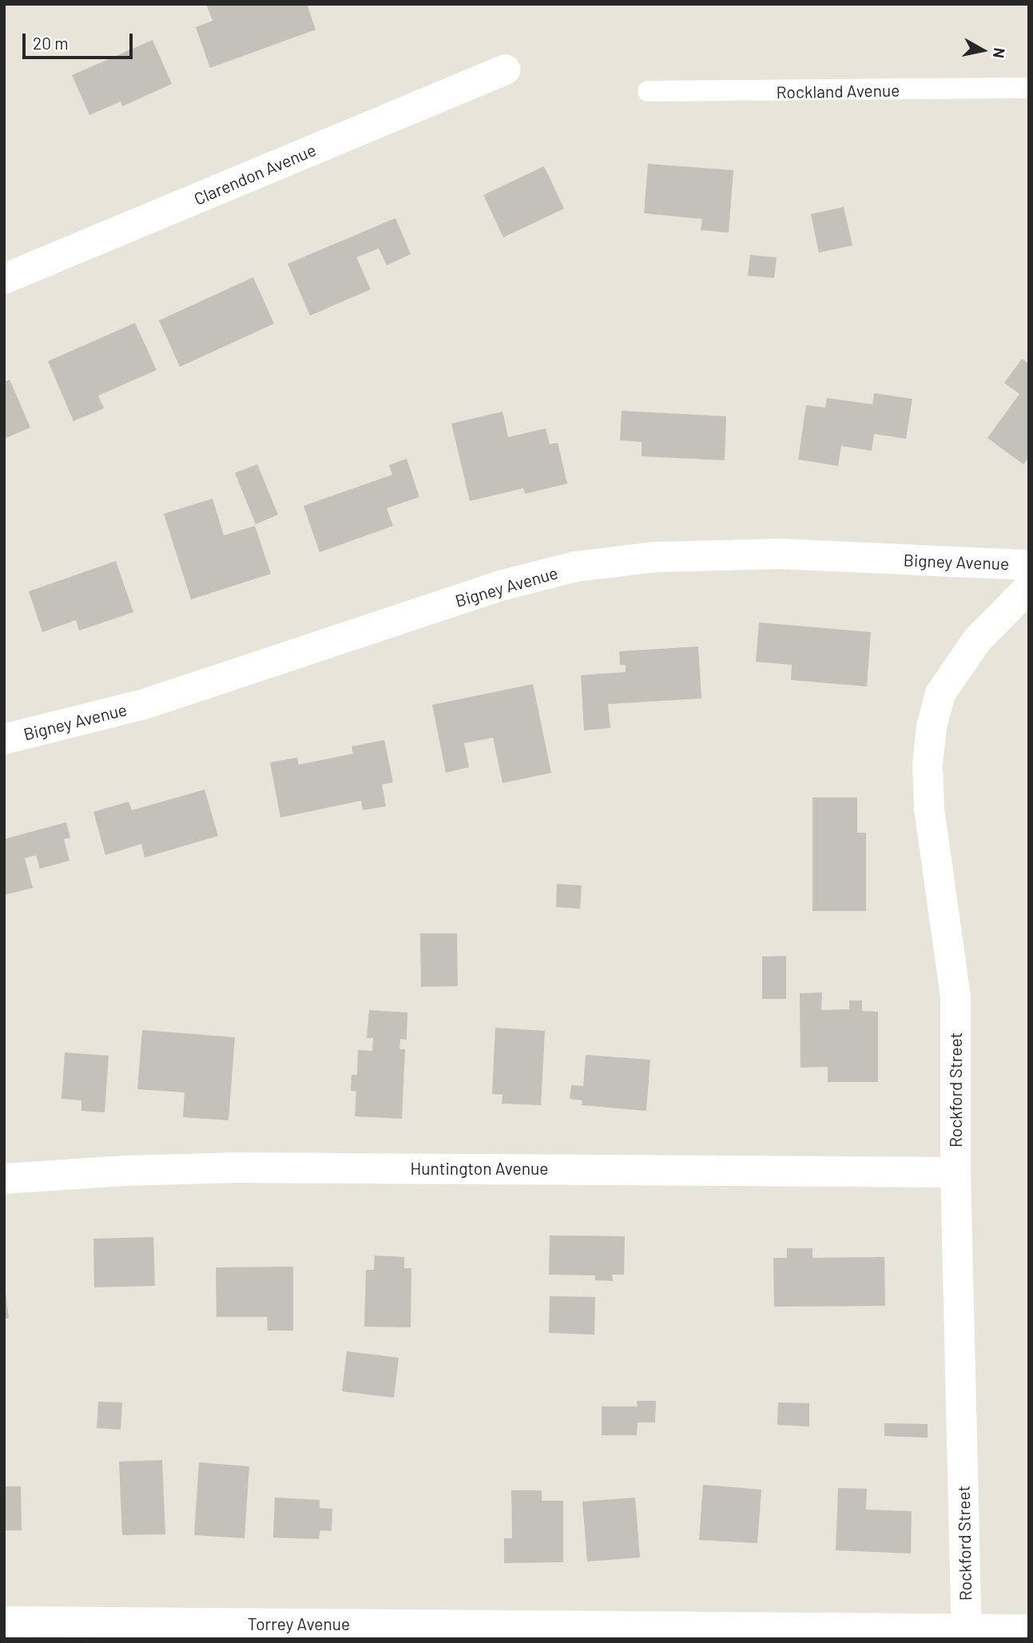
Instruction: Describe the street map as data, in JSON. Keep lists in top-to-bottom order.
{
  "streets": {
    "street": [
      "Clarendon Avenue",
      "Bigney Avenue",
      "Rockford Street",
      "Huntington Avenue",
      "Torrey Avenue"
    ],
    "lane": ["Rockland Avenue"]
  },
  "crossings": [
    ["Rockford Street", "Huntington Avenue"],
    ["Rockford Street", "Torrey Avenue"]
  ],
  "scale_bar": "20 m",
  "north": "right"
}
